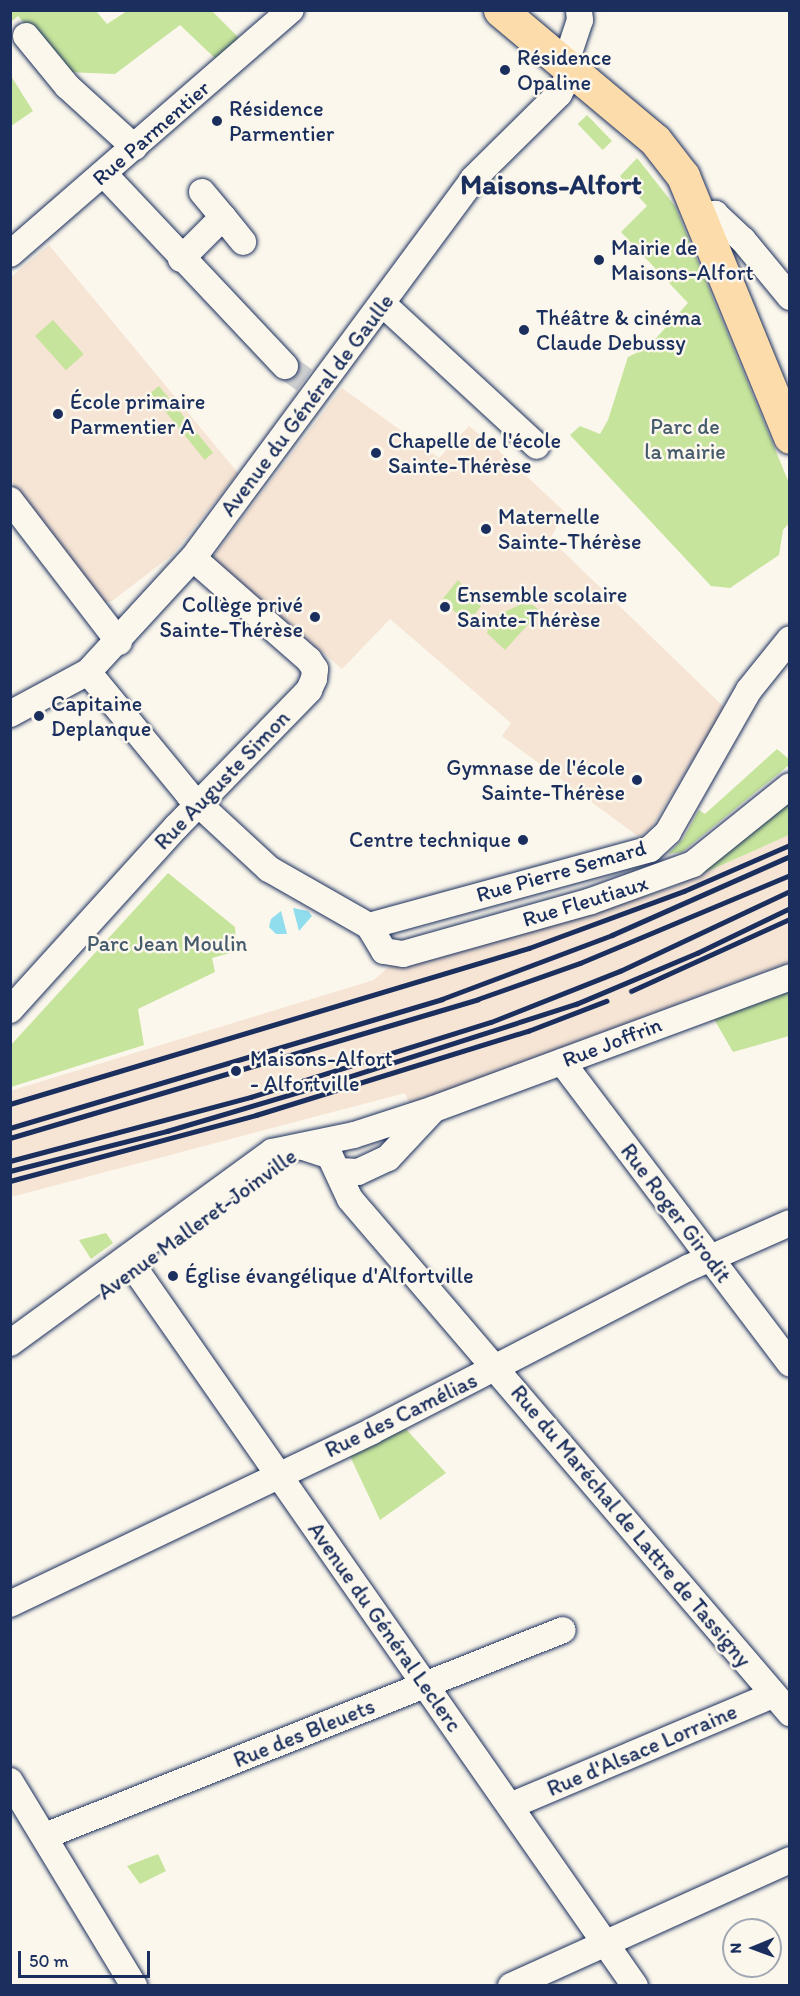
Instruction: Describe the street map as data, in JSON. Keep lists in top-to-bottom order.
{
  "streets": {
    "street": [
      "Rue Parmentier",
      "Avenue du Général de Gaulle",
      "Rue Auguste Simon",
      "Rue Pierre Semard",
      "Rue Fleutiaux",
      "Rue Joffrin",
      "Rue Roger Girodit",
      "Avenue Malleret-Joinville",
      "Rue des Camélias",
      "Rue du Maréchal de Lattre de Tassigny",
      "Avenue du Général Leclerc",
      "Rue des Bleuets",
      "Rue d'Alsace Lorraine"
    ]
  },
  "crossings": [
    ["Avenue du Général de Gaulle", "Rue Auguste Simon"],
    ["Rue Pierre Semard", "Rue Fleutiaux"],
    ["Rue Joffrin", "Rue Roger Girodit"],
    ["Rue Joffrin", "Avenue Malleret-Joinville"],
    ["Rue Roger Girodit", "Rue des Camélias"],
    ["Avenue Malleret-Joinville", "Avenue du Général Leclerc"],
    ["Rue des Camélias", "Rue du Maréchal de Lattre de Tassigny"],
    ["Rue des Camélias", "Avenue du Général Leclerc"],
    ["Rue du Maréchal de Lattre de Tassigny", "Rue d'Alsace Lorraine"],
    ["Avenue du Général Leclerc", "Rue des Bleuets"],
    ["Avenue du Général Leclerc", "Rue d'Alsace Lorraine"]
  ],
  "districts": ["Maisons-Alfort"],
  "parks": ["Parc de la mairie", "Parc Jean Moulin"],
  "places": [
    "Résidence Opaline",
    "Résidence Parmentier",
    "Mairie de Maisons-Alfort",
    "Théâtre & cinéma Claude Debussy",
    "École primaire Parmentier A",
    "Chapelle de l'école Sainte-Thérèse",
    "Maternelle Sainte-Thérèse",
    "Ensemble scolaire Sainte-Thérèse",
    "Collège privé Sainte-Thérèse",
    "Capitaine Deplanque",
    "Gymnase de l'école Sainte-Thérèse",
    "Centre technique",
    "Maisons-Alfort - Alfortville",
    "Église évangélique d'Alfortville"
  ],
  "scale_bar": "50 m",
  "north": "left"
}
